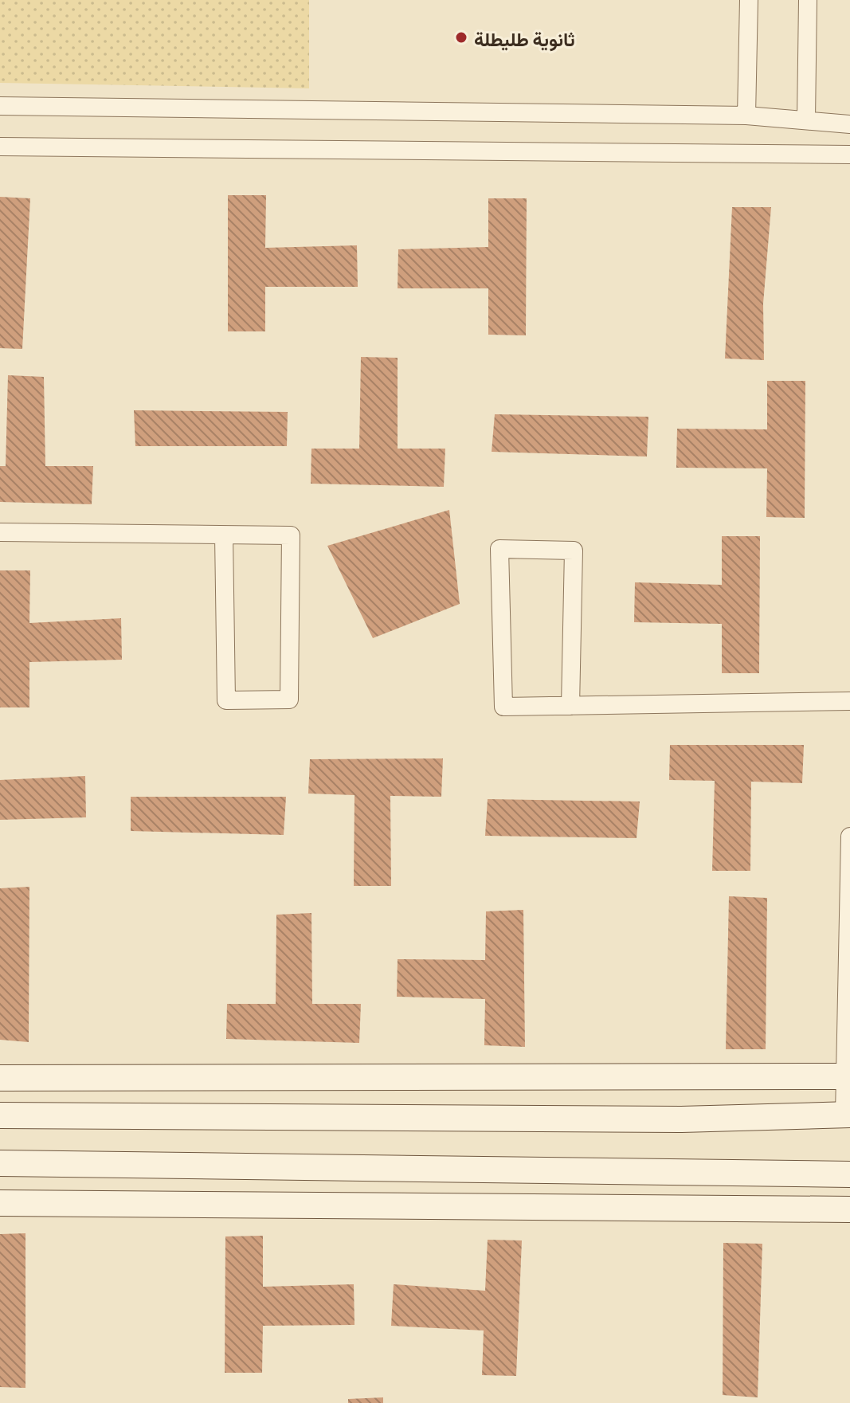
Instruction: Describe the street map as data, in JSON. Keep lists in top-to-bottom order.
{
  "places": ["ثانوية طليطلة"]
}
